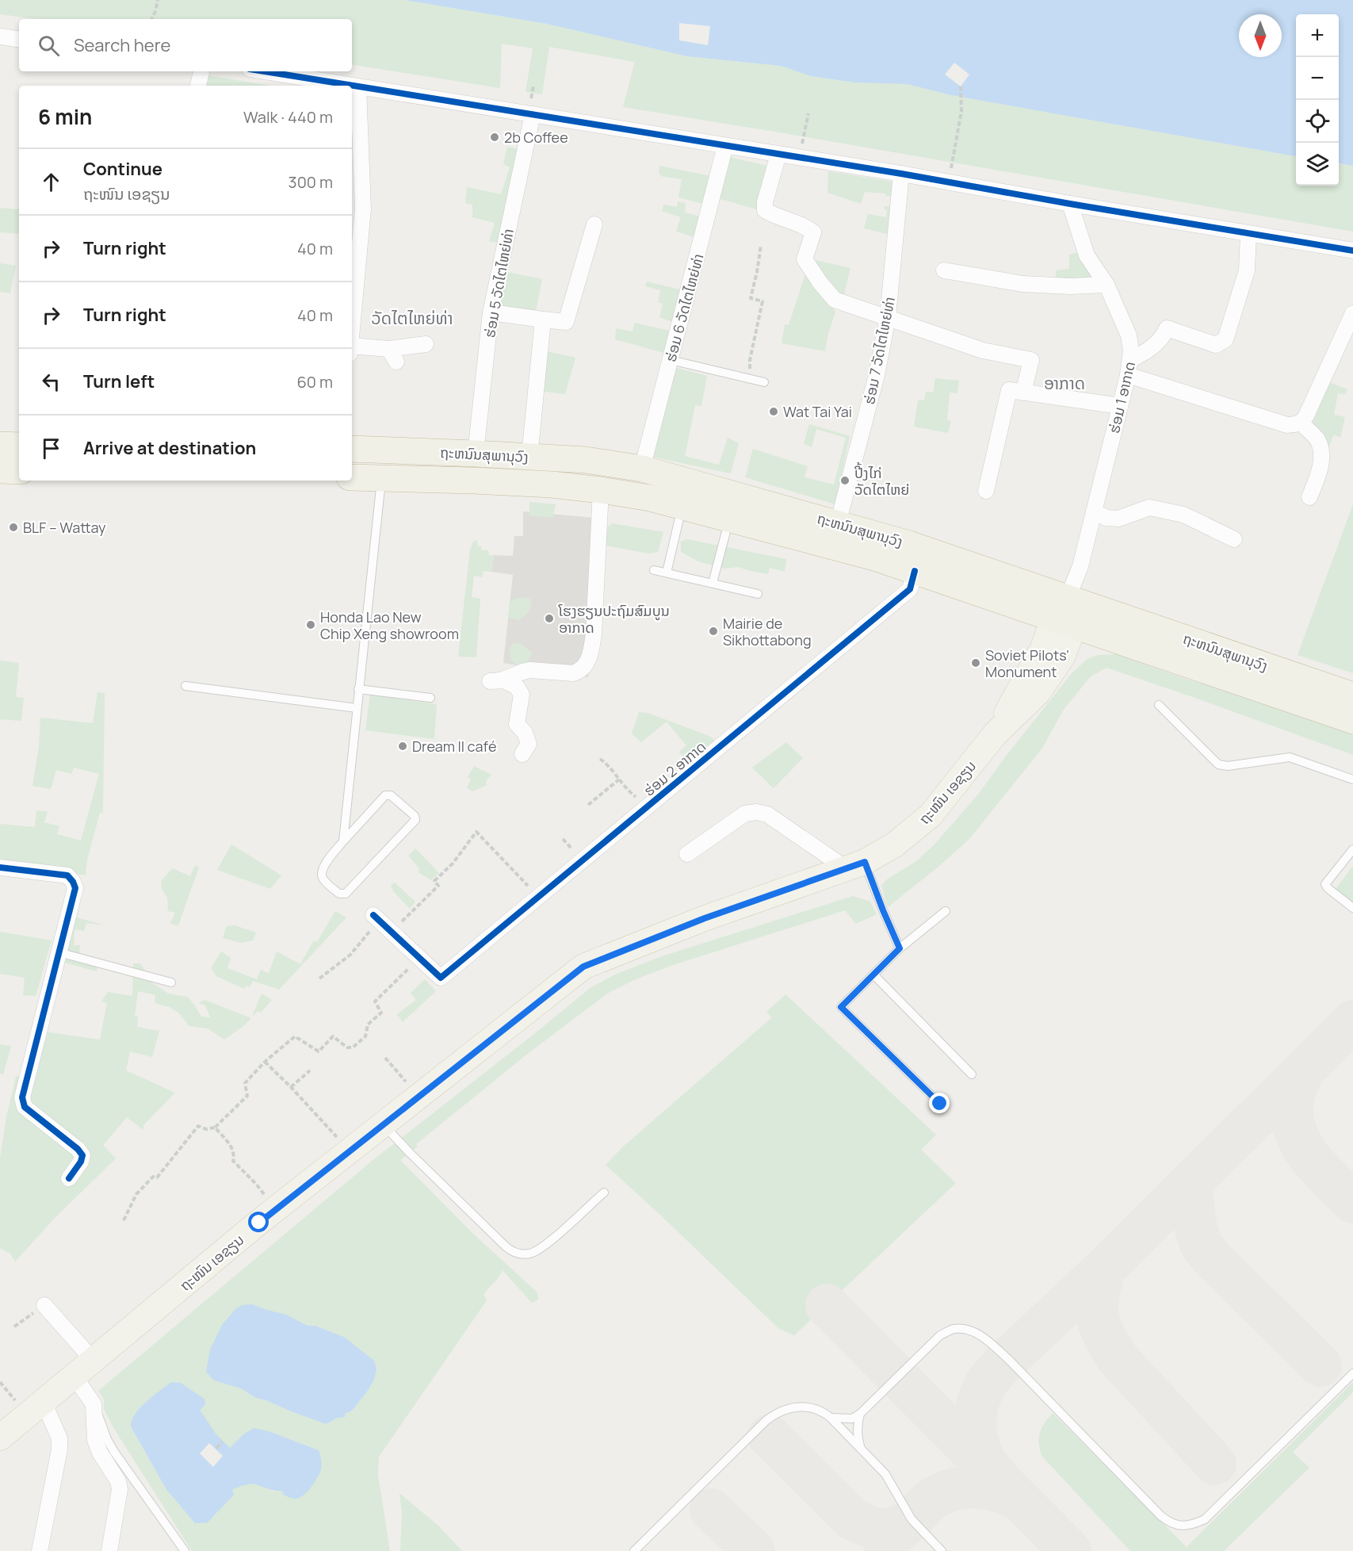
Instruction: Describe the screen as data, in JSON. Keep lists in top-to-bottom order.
{
  "streets": {
    "highway": ["ຖະຫນົນສຸພານຸວົງ"],
    "main road": ["ຖະໜົນ ເອຊຽນ"],
    "street": [
      "ຮ່ອມ 5 ວັດໄຕໄຫຍ່ທ່າ",
      "ຮ່ອມ 6 ວັດໄຕໄຫຍ່ທ່າ",
      "ຮ່ອມ 7 ວັດໄຕໄຫຍ່ທ່າ",
      "ຮ່ອມ 1 ອາກາດ",
      "ຮ່ອມ 2 ອາກາດ"
    ]
  },
  "crossings": [
    ["ຮ່ອມ 5 ວັດໄຕໄຫຍ່ທ່າ", "ຖະຫນົນສຸພານຸວົງ"],
    ["ຮ່ອມ 6 ວັດໄຕໄຫຍ່ທ່າ", "ຖະຫນົນສຸພານຸວົງ"],
    ["ຮ່ອມ 7 ວັດໄຕໄຫຍ່ທ່າ", "ຖະຫນົນສຸພານຸວົງ"],
    ["ຮ່ອມ 1 ອາກາດ", "ຖະຫນົນສຸພານຸວົງ"],
    ["ຮ່ອມ 1 ອາກາດ", "ຖະໜົນ ເອຊຽນ"],
    ["ຖະຫນົນສຸພານຸວົງ", "ຮ່ອມ 2 ອາກາດ"],
    ["ຖະຫນົນສຸພານຸວົງ", "ຖະໜົນ ເອຊຽນ"]
  ],
  "districts": ["ວັດໄຕໄຫຍ່ທ່າ", "ອາກາດ"],
  "places": [
    "2b Coffee",
    "Wat Tai Yai",
    "ປີ້ງໄກ່ ວັດໄຕໄຫຍ່",
    "BLF – Wattay",
    "ໂຮງຮຽນປະຖົມສົມບູນ ອາກາດ",
    "Honda Lao New Chip Xeng showroom",
    "Mairie de Sikhottabong",
    "Soviet Pilots' Monument",
    "Dream II café"
  ],
  "north": "bottom",
  "page": {
    "map_buttons": ["+", "−"],
    "search": "Search here",
    "heading": ["6 min", "Walk · 440 m"],
    "list": [
      ["Continue", "ຖະໜົນ ເອຊຽນ", "300 m"],
      ["Turn right", "40 m"],
      ["Turn right", "40 m"],
      ["Turn left", "60 m"],
      "Arrive at destination"
    ]
  }
}
